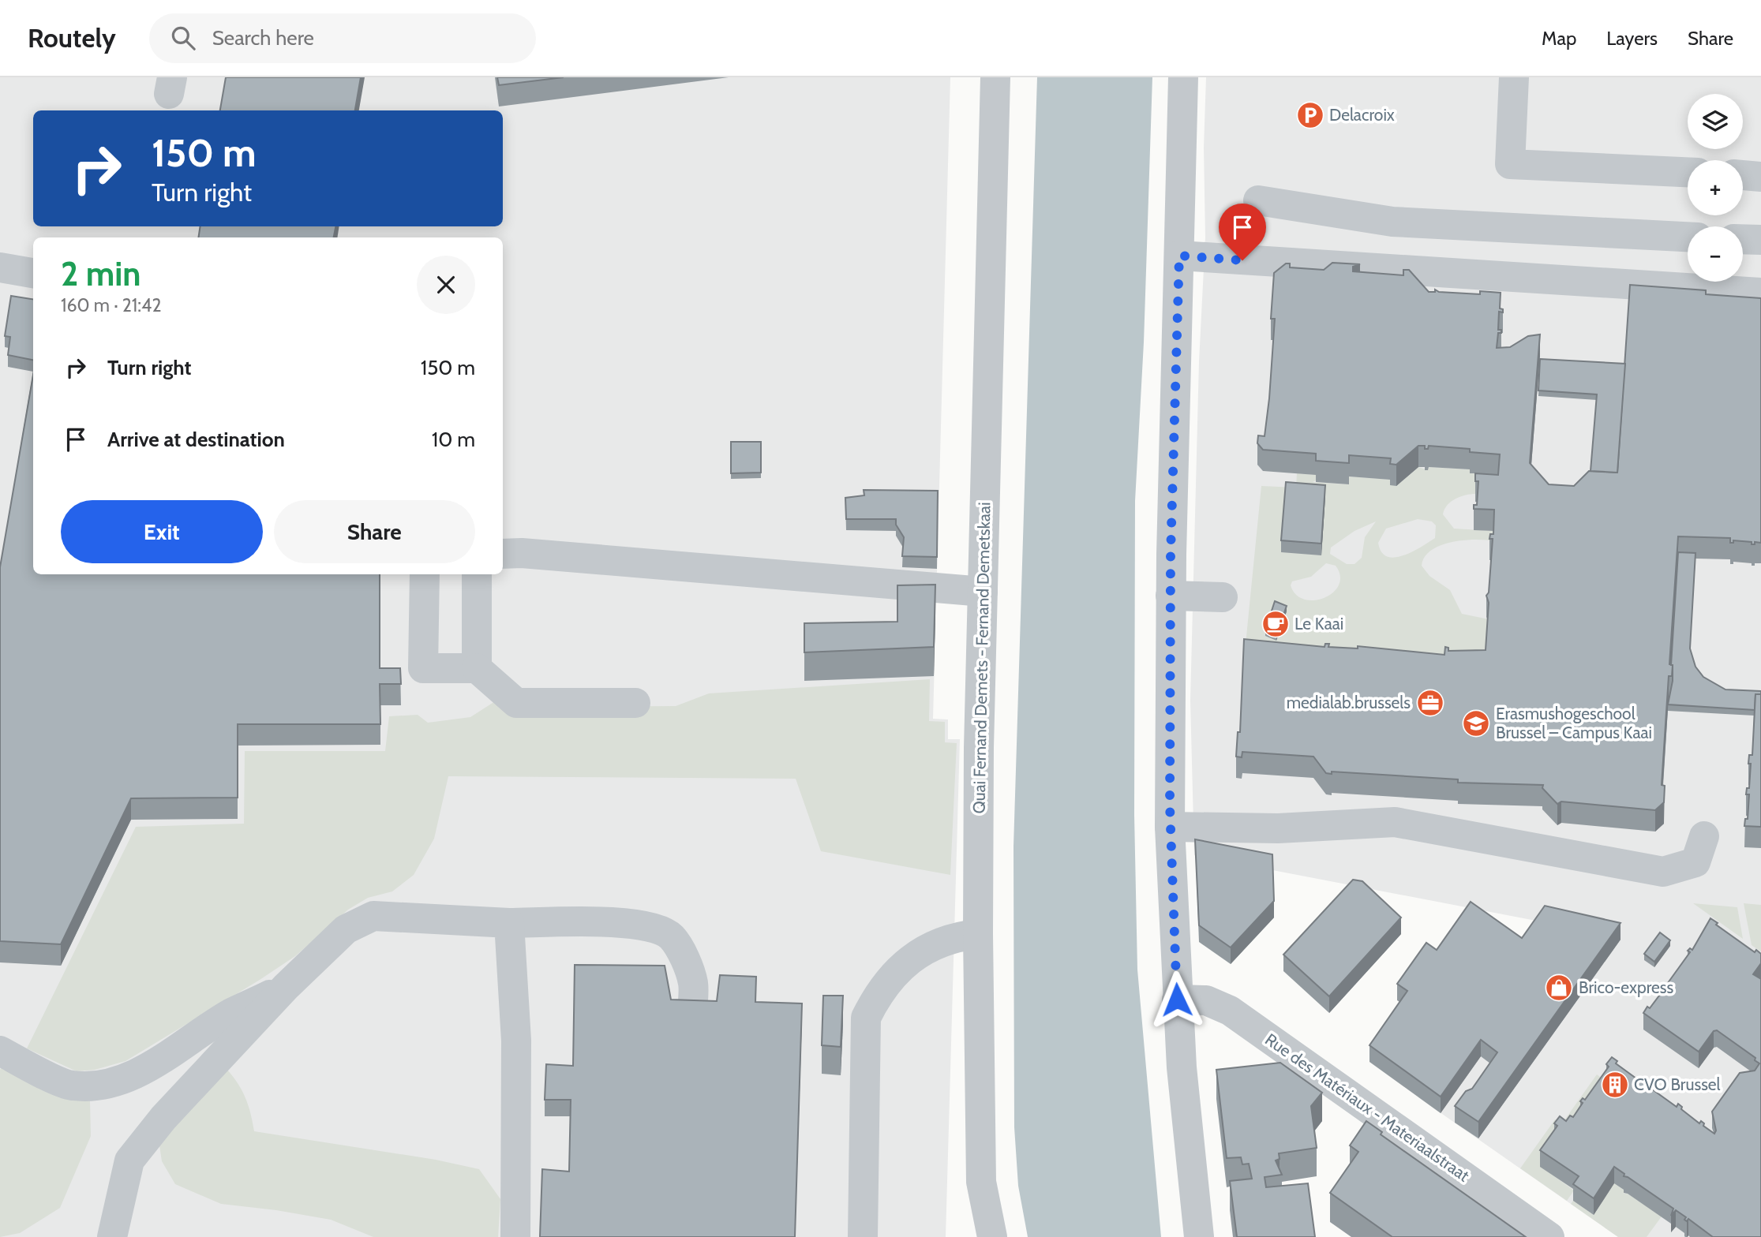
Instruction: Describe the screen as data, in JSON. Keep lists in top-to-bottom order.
{
  "streets": {
    "street": ["Quai Fernand Demets - Fernand Demetskaai", "Rue des Matériaux - Materiaalstraat"]
  },
  "places": {
    "parking": ["Delacroix"],
    "cafe": ["Le Kaai"],
    "office": ["medialab.brussels"],
    "school or university": ["Erasmushogeschool Brussel – Campus Kaai"],
    "shop": ["Brico-express"],
    "building": ["CVO Brussel"]
  },
  "page": {
    "header": "Routely",
    "search": "Search here",
    "nav": ["Map", "Layers", "Share"],
    "map_buttons": ["+", "−"],
    "turn": ["150 m", "Turn right"],
    "heading": ["2 min", "160 m · 21:42"],
    "list": [
      {
        "name": "Turn right",
        "value": "150 m"
      },
      {
        "name": "Arrive at destination",
        "value": "10 m"
      }
    ],
    "buttons": ["Exit", "Share"]
  }
}
